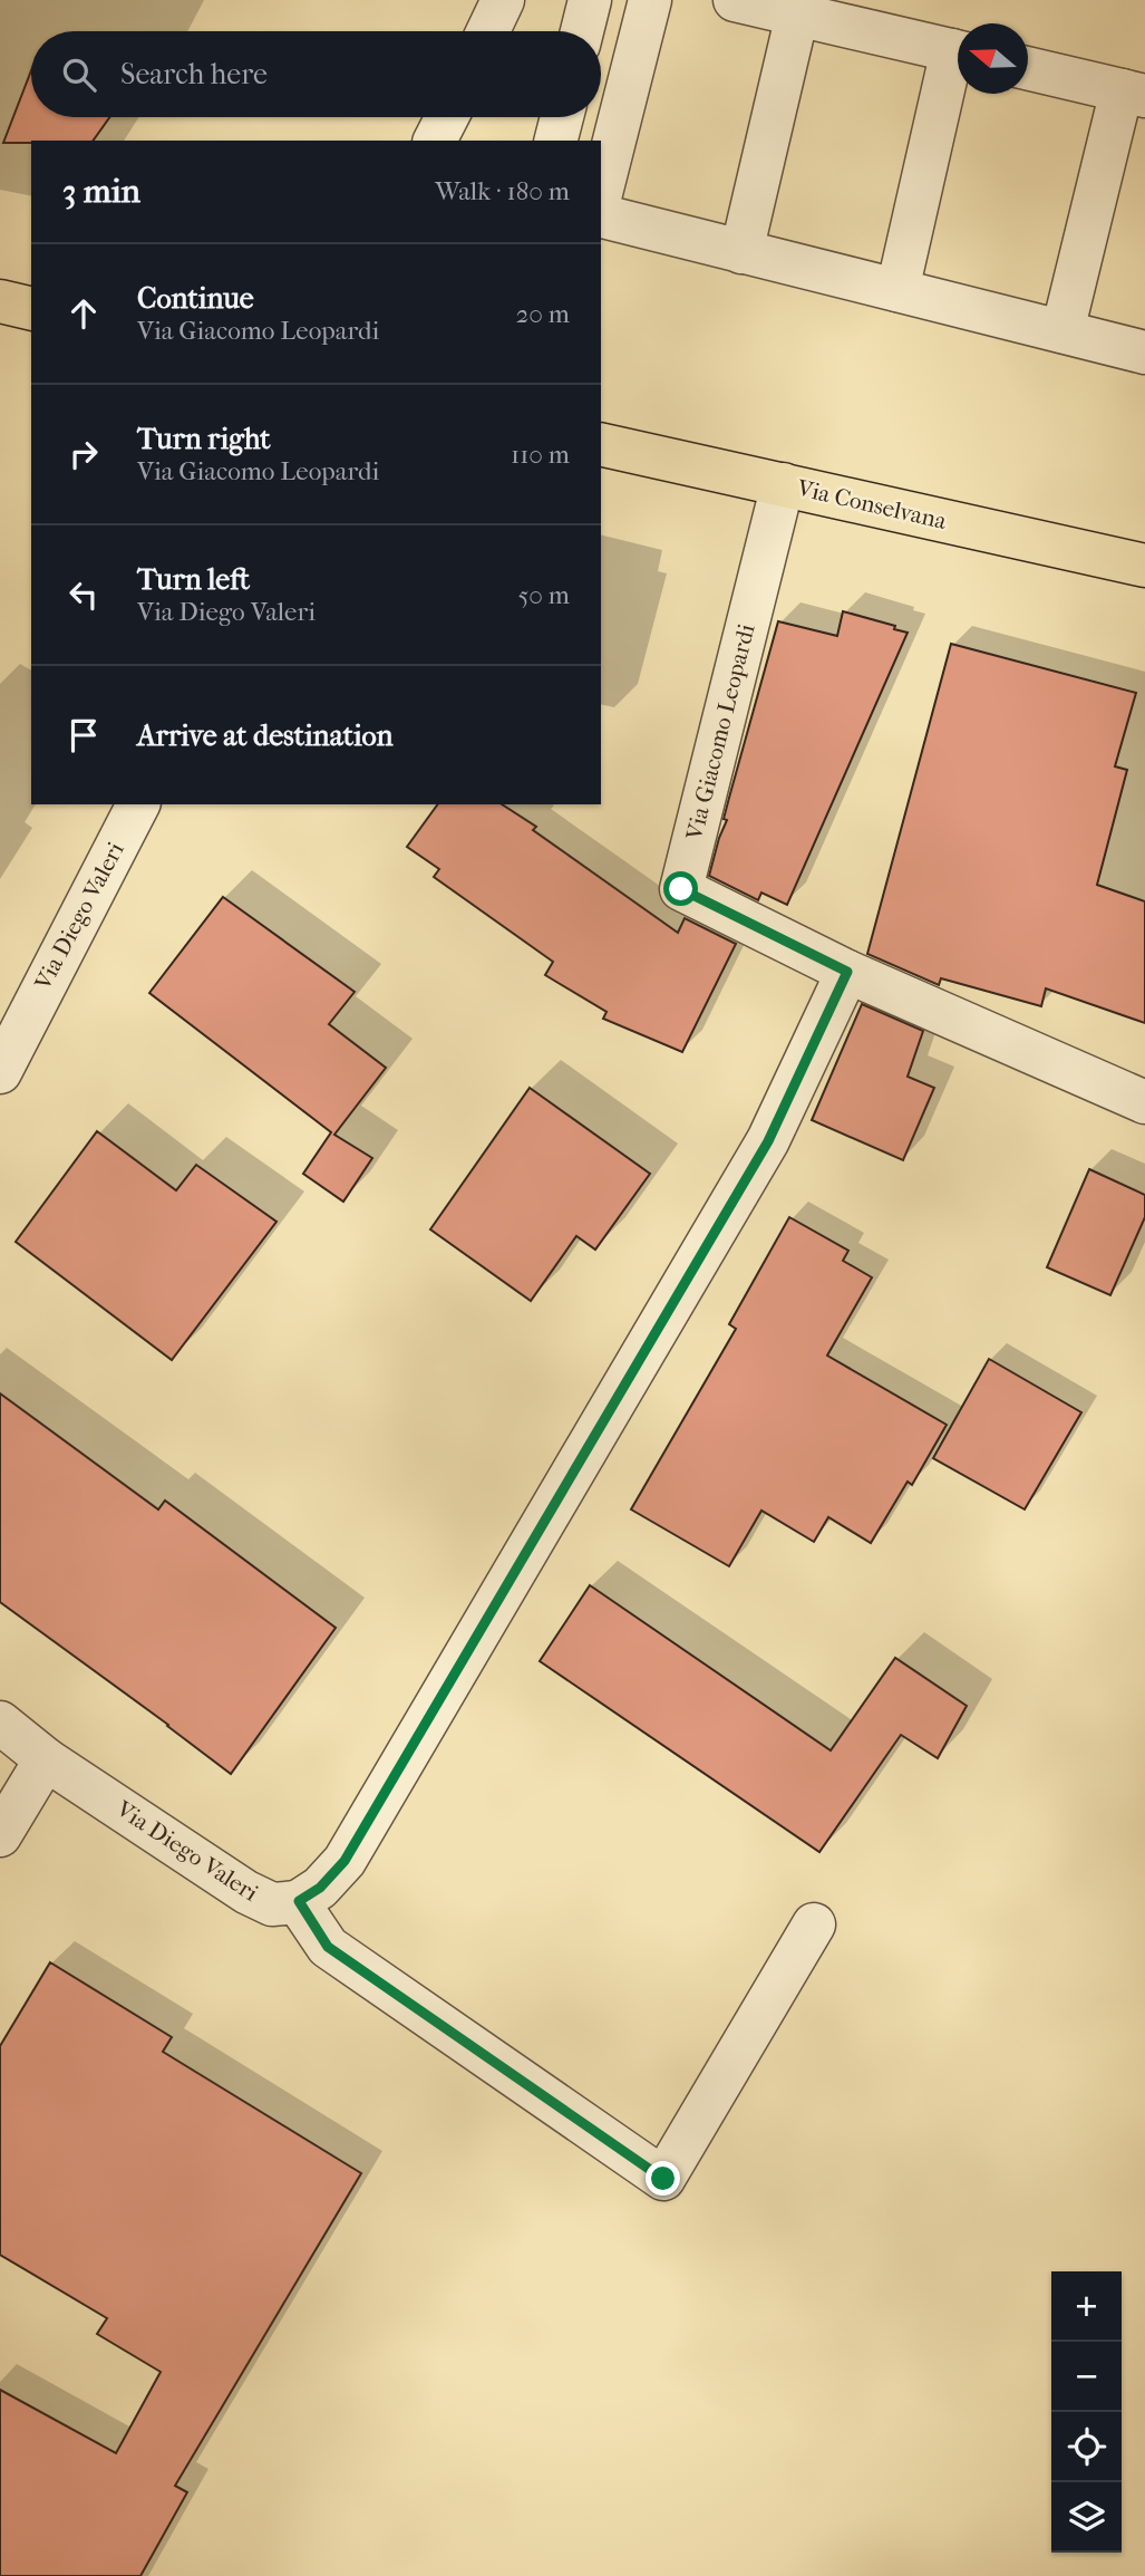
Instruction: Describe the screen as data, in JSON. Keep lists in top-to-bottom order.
{
  "streets": {
    "main road": ["Via Conselvana"],
    "street": ["Via Giacomo Leopardi", "Via Diego Valeri"]
  },
  "crossings": [
    ["Via Conselvana", "Via Giacomo Leopardi"]
  ],
  "north": "left",
  "page": {
    "search": "Search here",
    "heading": ["3 min", "Walk · 180 m"],
    "list": [
      ["Continue", "Via Giacomo Leopardi", "20 m"],
      ["Turn right", "Via Giacomo Leopardi", "110 m"],
      ["Turn left", "Via Diego Valeri", "50 m"],
      "Arrive at destination"
    ],
    "map_buttons": ["+", "−"]
  }
}
